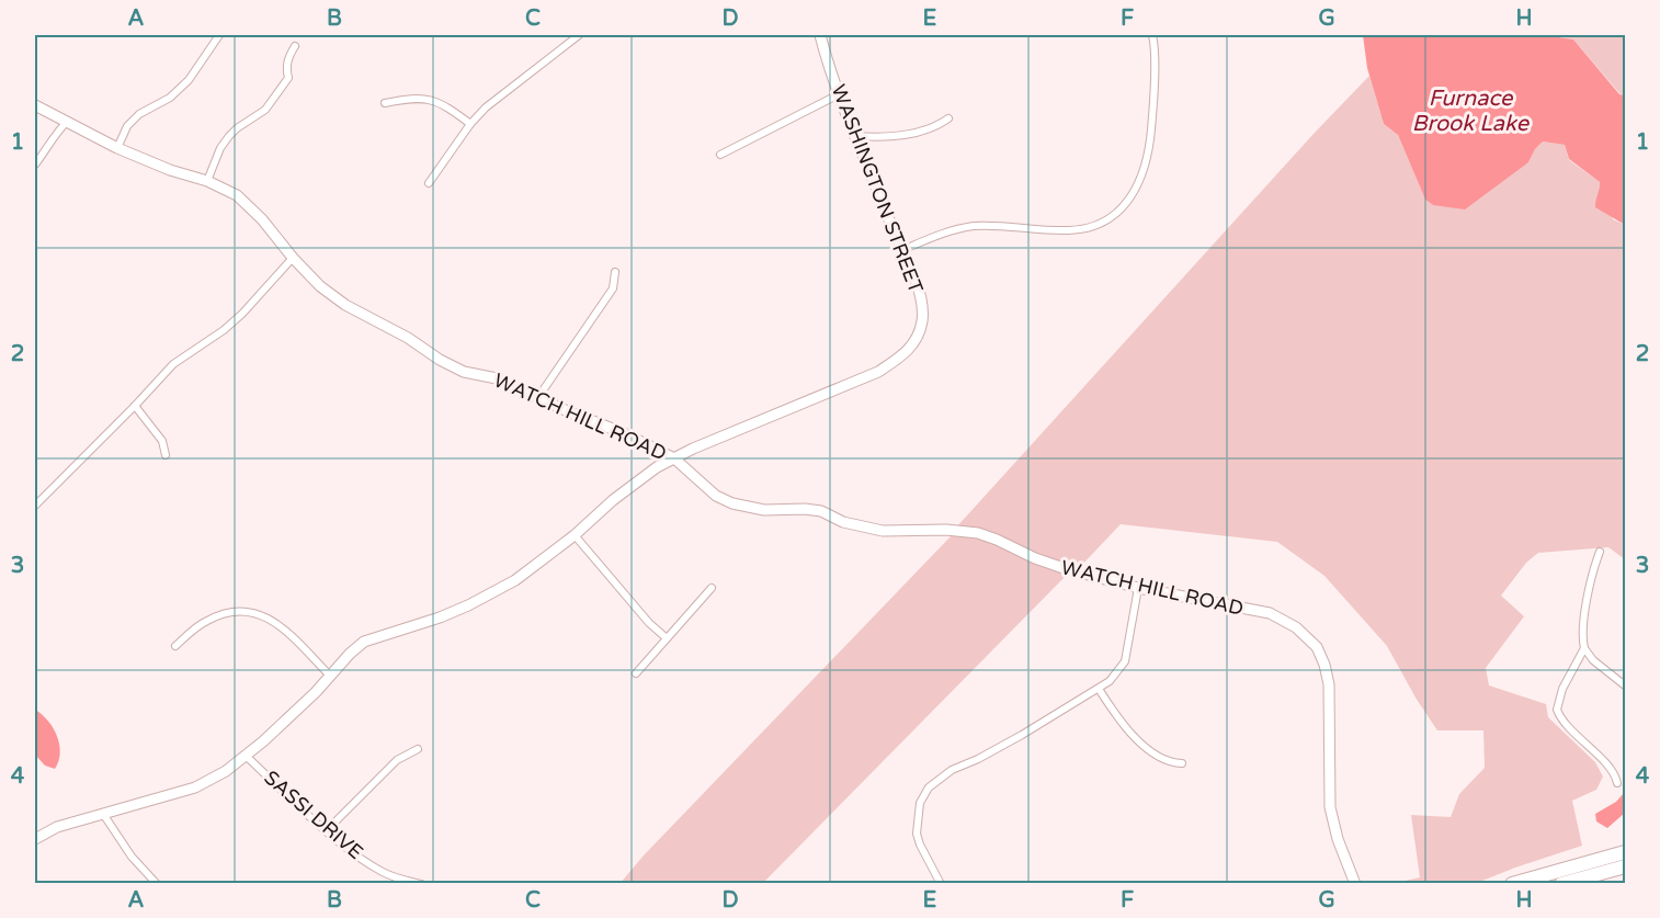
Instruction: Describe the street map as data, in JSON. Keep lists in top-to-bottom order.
{
  "streets": {
    "street": ["WASHINGTON STREET", "WATCH HILL ROAD", "SASSI DRIVE"]
  },
  "crossings": [
    ["WASHINGTON STREET", "WATCH HILL ROAD"],
    ["WASHINGTON STREET", "SASSI DRIVE"]
  ],
  "water": ["Furnace Brook Lake"],
  "grid": {
    "columns": [
      "A",
      "B",
      "C",
      "D",
      "E",
      "F",
      "G",
      "H"
    ],
    "rows": [
      "1",
      "2",
      "3",
      "4"
    ]
  }
}
